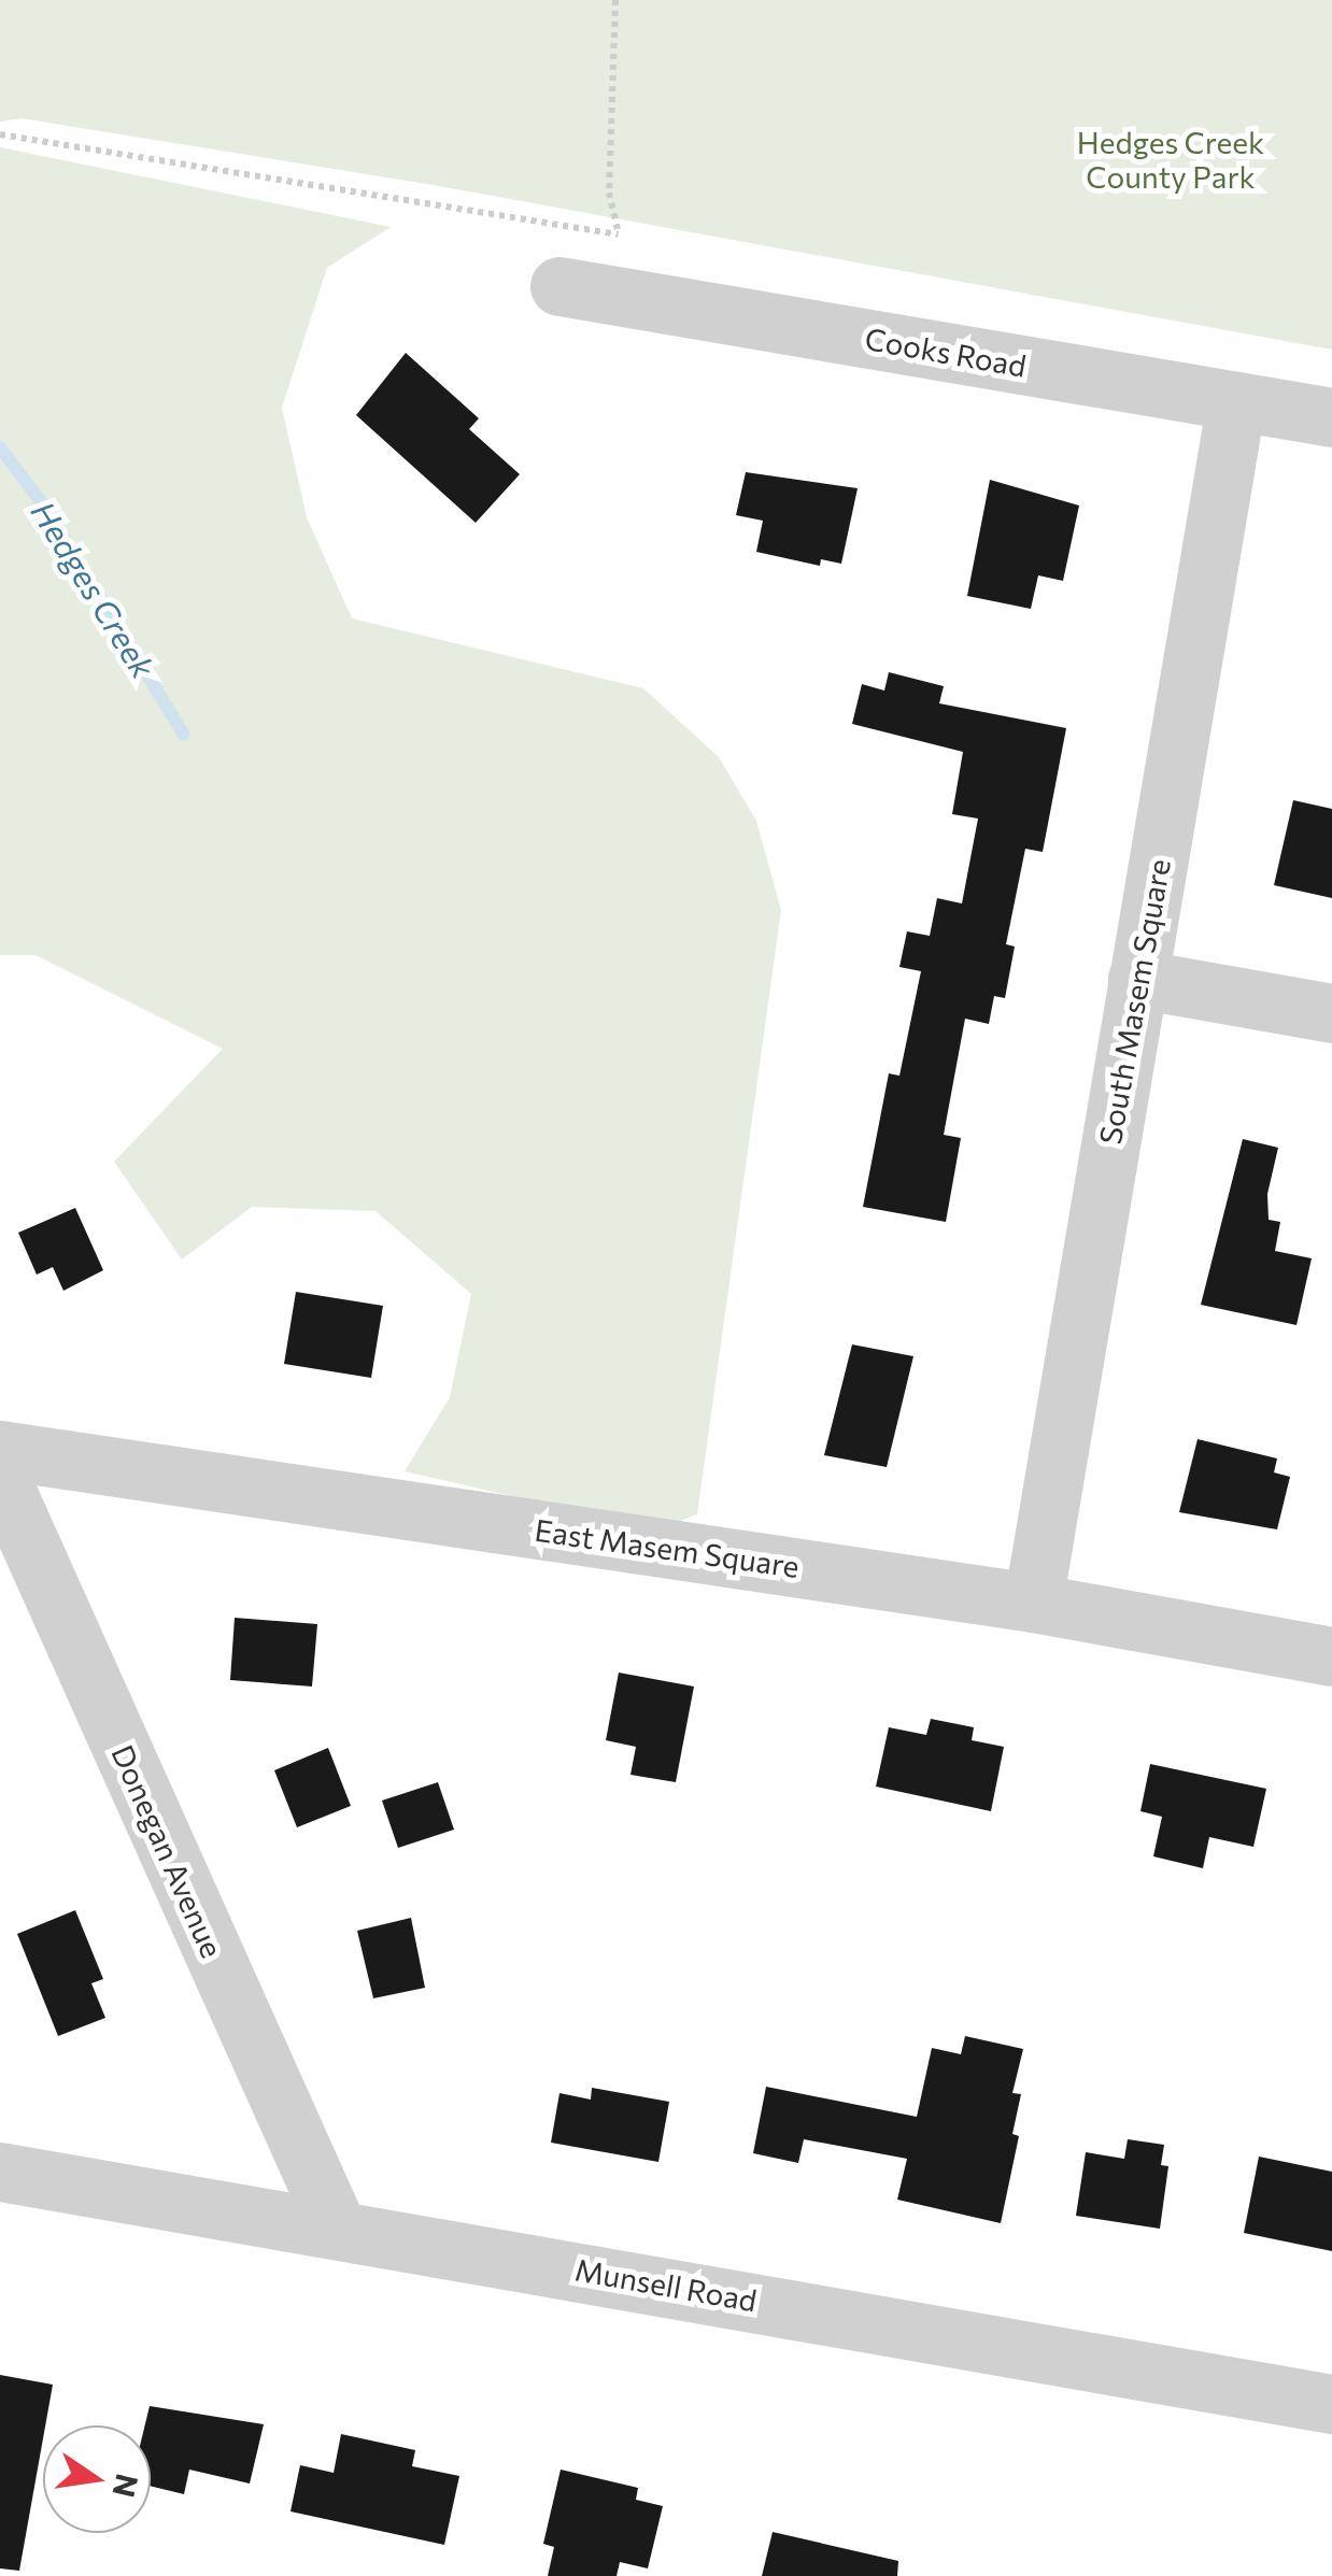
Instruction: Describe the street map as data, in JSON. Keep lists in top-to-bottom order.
{
  "streets": {
    "street": [
      "Cooks Road",
      "South Masem Square",
      "East Masem Square",
      "Donegan Avenue",
      "Munsell Road"
    ]
  },
  "crossings": [
    ["Cooks Road", "South Masem Square"],
    ["South Masem Square", "East Masem Square"],
    ["Donegan Avenue", "Munsell Road"]
  ],
  "water": ["Hedges Creek"],
  "parks": ["Hedges Creek County Park"],
  "north": "right"
}
